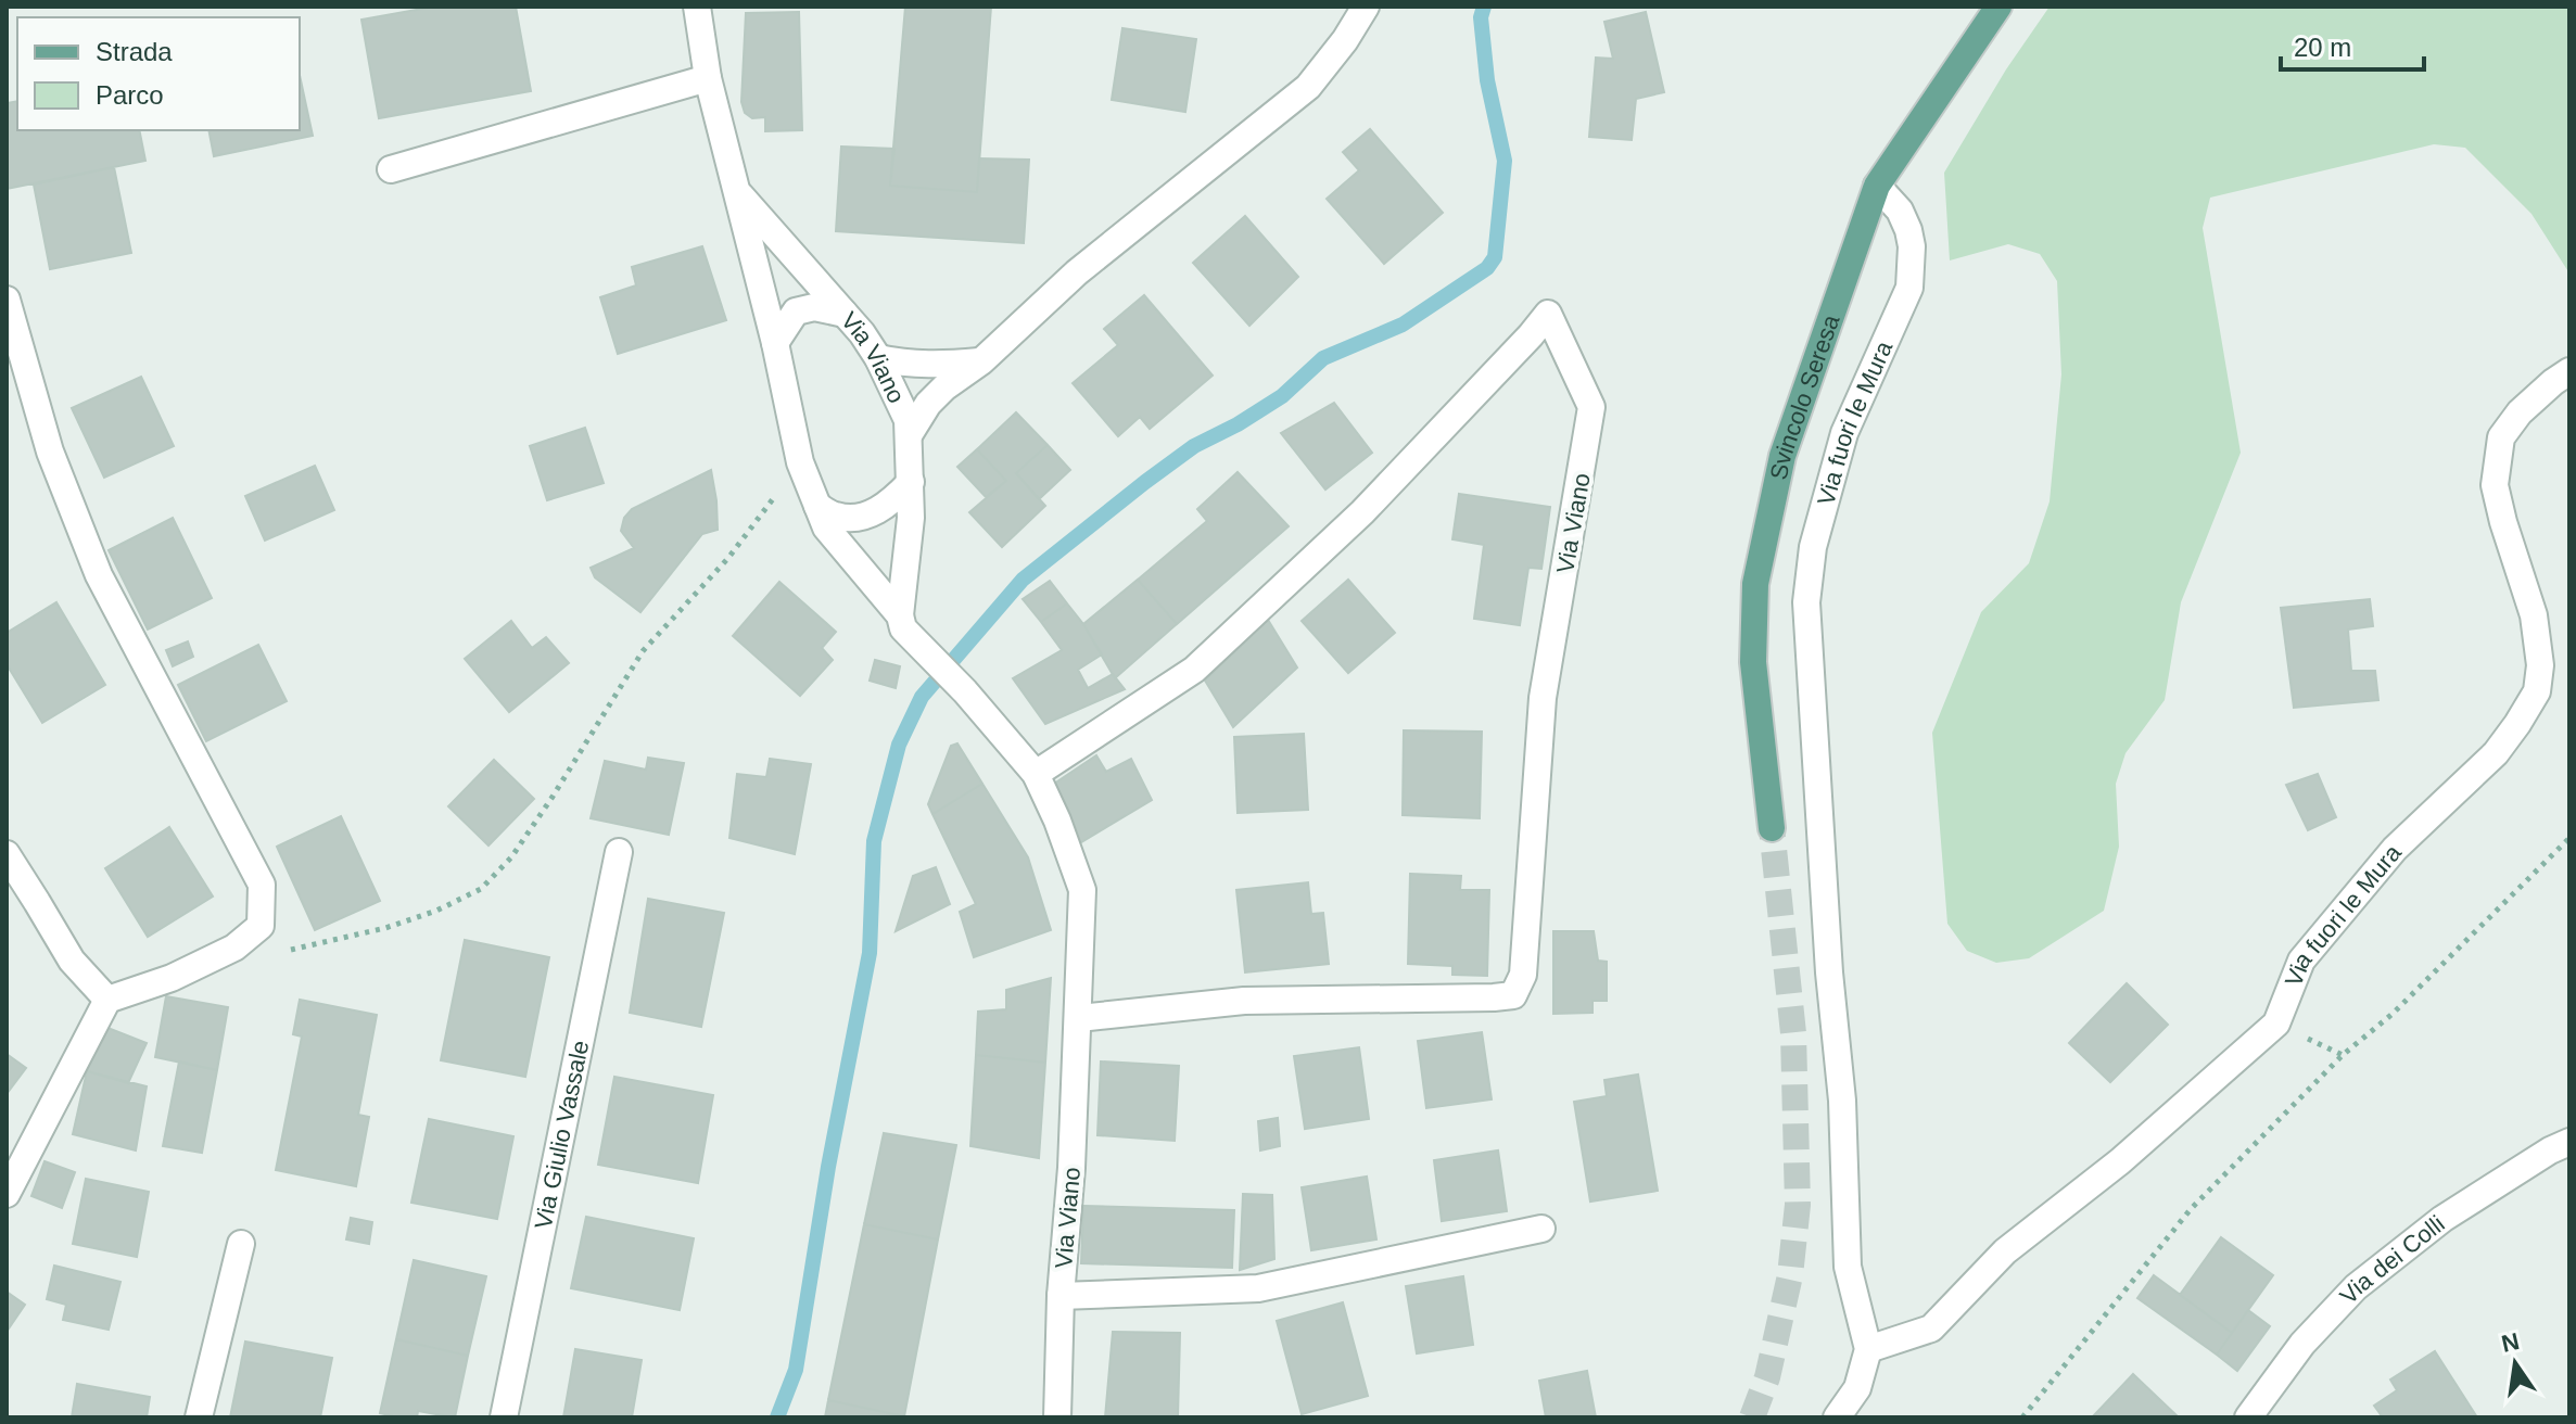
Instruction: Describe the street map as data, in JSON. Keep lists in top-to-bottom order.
{
  "streets": {
    "main road": ["Svincolo Seresa"],
    "street": [
      "Via Viano",
      "Via fuori le Mura",
      "Via Giulio Vassale",
      "Via dei Colli"
    ]
  },
  "crossings": [
    ["Svincolo Seresa", "Via fuori le Mura"]
  ],
  "legend": ["Strada", "Parco"],
  "scale_bar": "20 m",
  "north": "top"
}
